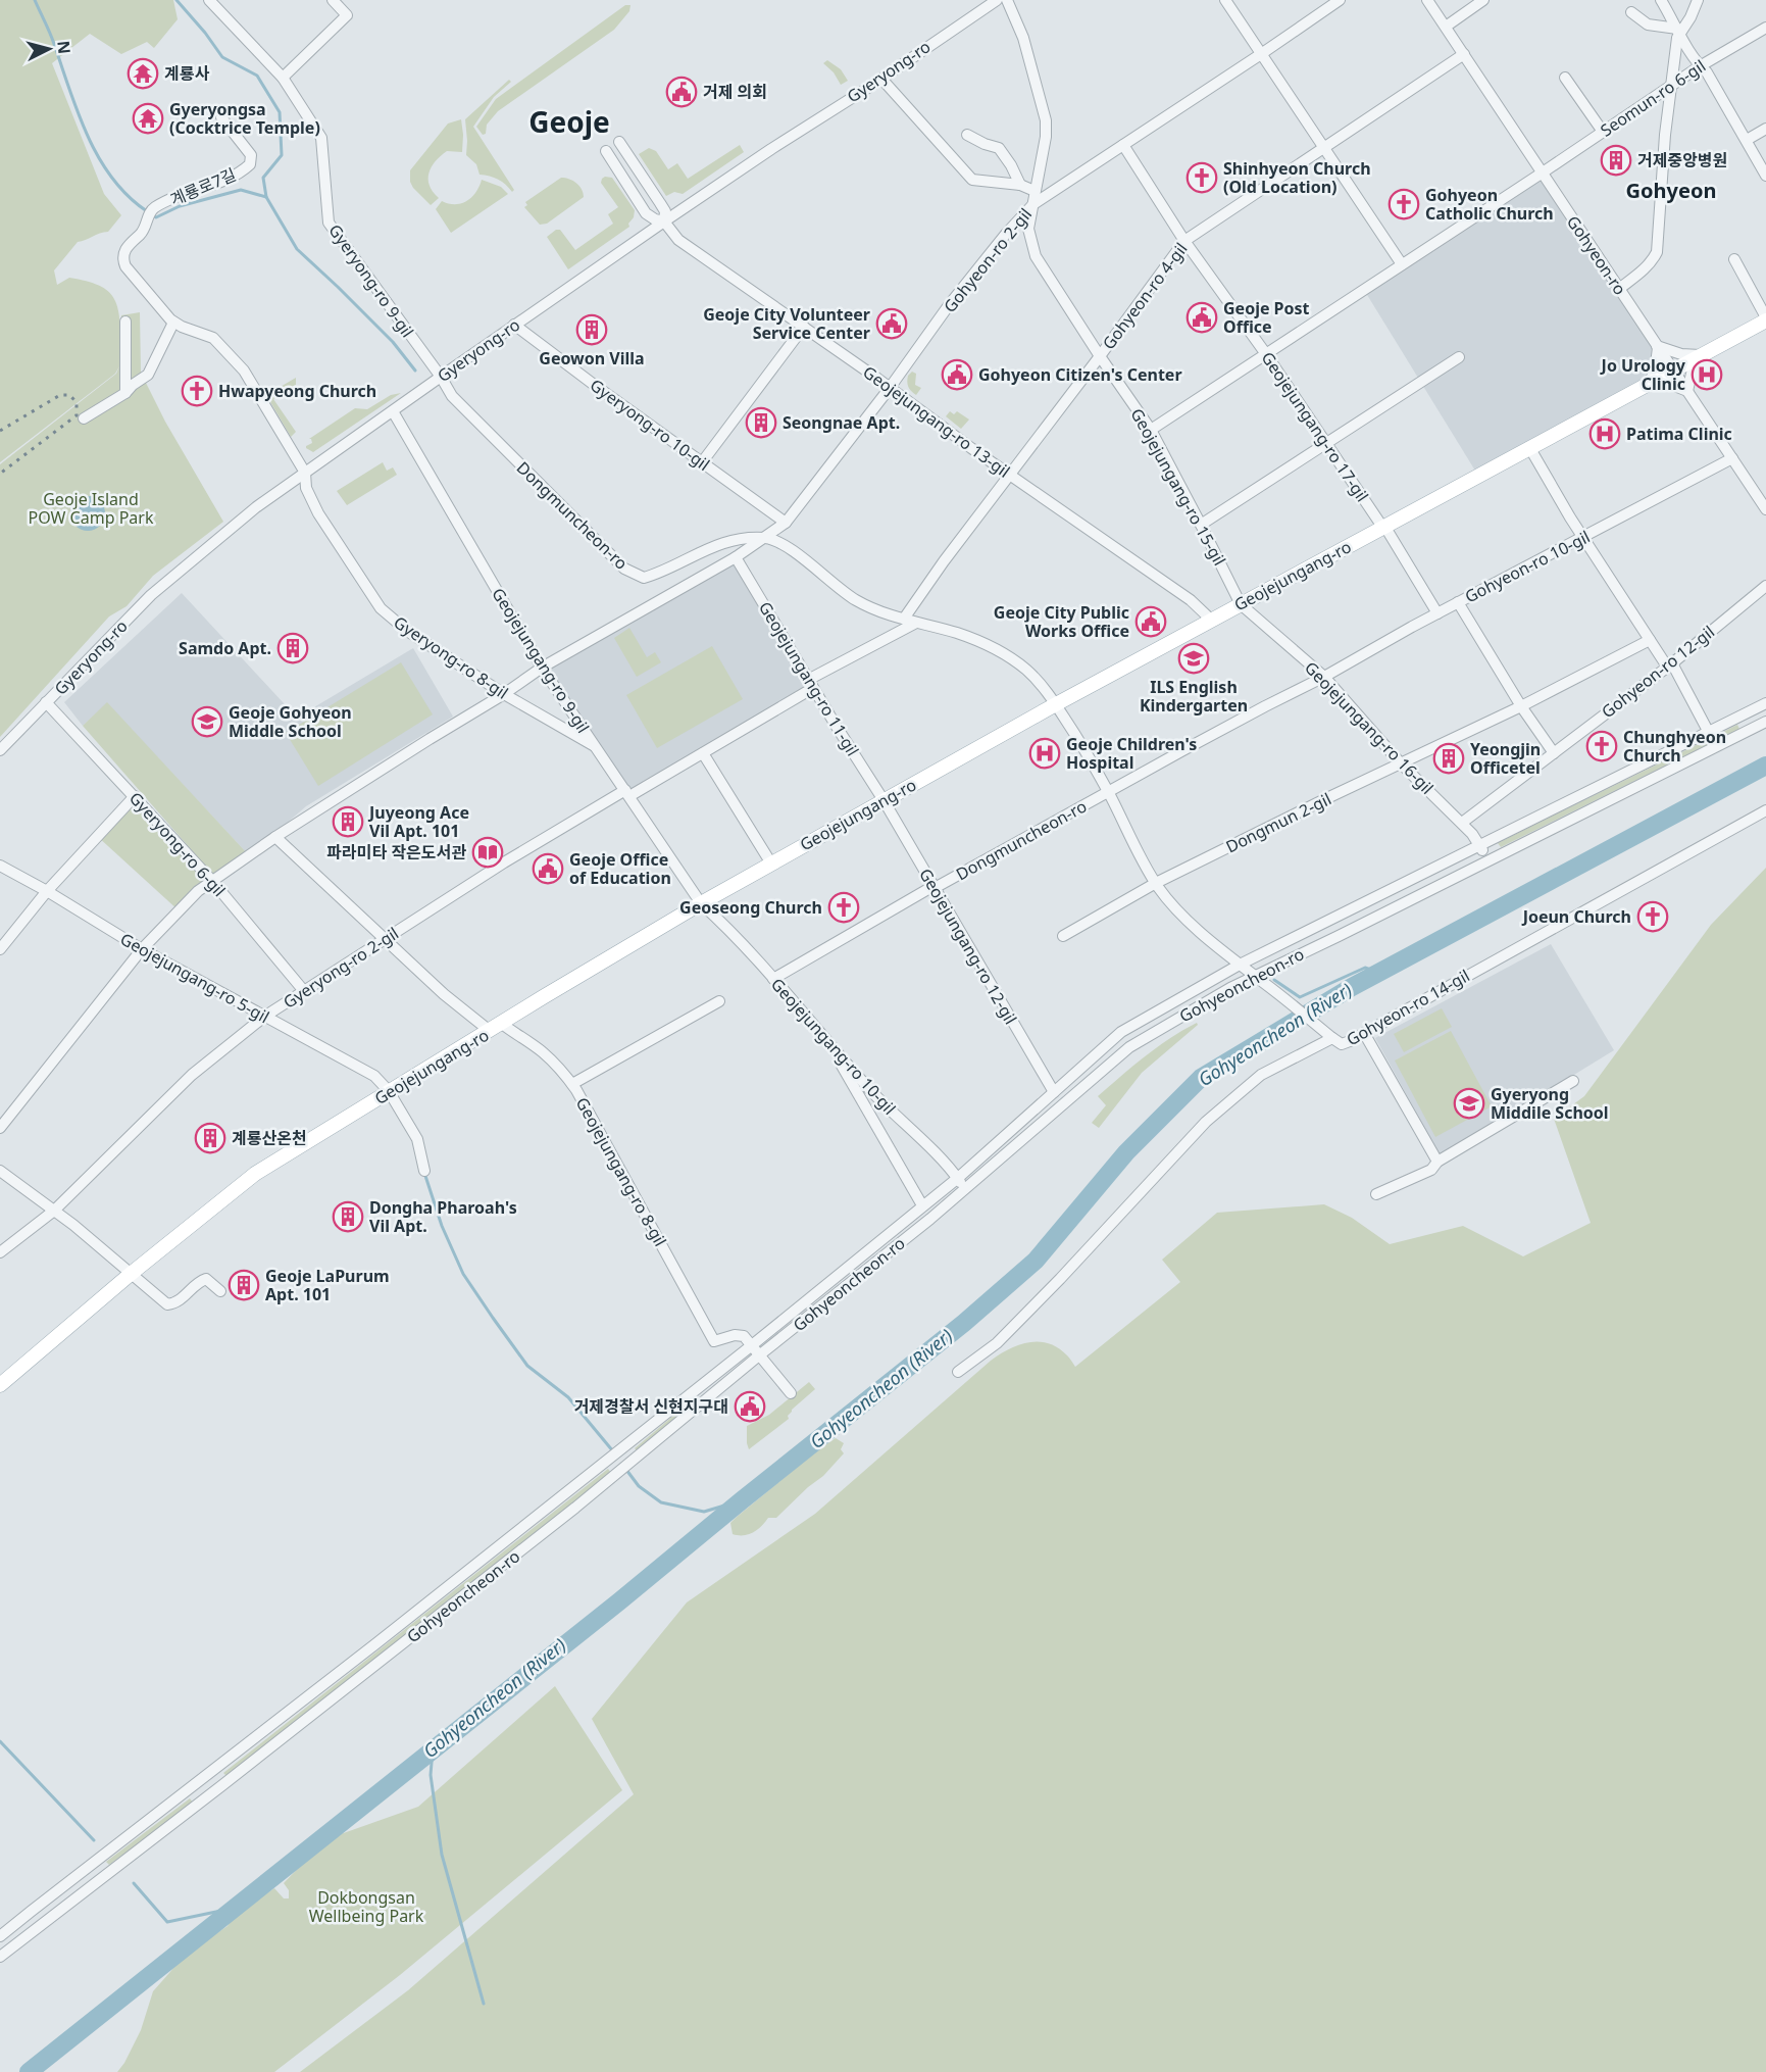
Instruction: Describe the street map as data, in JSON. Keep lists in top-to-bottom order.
{
  "streets": {
    "main road": ["Geojejungang-ro"],
    "street": [
      "Gyeryong-ro",
      "Seomun-ro 6-gil",
      "계룡로7길",
      "Gohyeon-ro",
      "Gohyeon-ro 2-gil",
      "Gyeryong-ro 9-gil",
      "Gohyeon-ro 4-gil",
      "Geojejungang-ro 13-gil",
      "Gyeryong-ro 10-gil",
      "Geojejungang-ro 17-gil",
      "Geojejungang-ro 15-gil",
      "Dongmuncheon-ro",
      "Gohyeon-ro 10-gil",
      "Gyeryong-ro 8-gil",
      "Geojejungang-ro 9-gil",
      "Gohyeon-ro 12-gil",
      "Geojejungang-ro 11-gil",
      "Geojejungang-ro 16-gil",
      "Dongmun 2-gil",
      "Gyeryong-ro 6-gil",
      "Geojejungang-ro 12-gil",
      "Gyeryong-ro 2-gil",
      "Geojejungang-ro 5-gil",
      "Gohyeoncheon-ro",
      "Gohyeon-ro 14-gil",
      "Geojejungang-ro 10-gil",
      "Geojejungang-ro 8-gil"
    ]
  },
  "crossings": [
    ["Gyeryong-ro", "계룡로7길"],
    ["Gyeryong-ro", "Gyeryong-ro 9-gil"],
    ["Gyeryong-ro", "Geojejungang-ro 13-gil"],
    ["Gyeryong-ro", "Gyeryong-ro 10-gil"],
    ["Gyeryong-ro", "Dongmuncheon-ro"],
    ["Gyeryong-ro", "Gyeryong-ro 8-gil"],
    ["Gyeryong-ro", "Geojejungang-ro 9-gil"],
    ["Gyeryong-ro", "Gyeryong-ro 6-gil"],
    ["Seomun-ro 6-gil", "Gohyeon-ro"],
    ["Seomun-ro 6-gil", "Geojejungang-ro 17-gil"],
    ["Seomun-ro 6-gil", "Geojejungang-ro 15-gil"],
    ["계룡로7길", "Gyeryong-ro 8-gil"],
    ["Gohyeon-ro", "Gohyeon-ro 4-gil"],
    ["Gohyeon-ro", "Gohyeon-ro 10-gil"],
    ["Gohyeon-ro", "Geojejungang-ro"],
    ["Gohyeon-ro 2-gil", "Geojejungang-ro 13-gil"],
    ["Gohyeon-ro 2-gil", "Gyeryong-ro 10-gil"],
    ["Gohyeon-ro 2-gil", "Geojejungang-ro 17-gil"],
    ["Gohyeon-ro 2-gil", "Geojejungang-ro 15-gil"],
    ["Gohyeon-ro 2-gil", "Dongmuncheon-ro"],
    ["Gohyeon-ro 2-gil", "Gyeryong-ro 8-gil"],
    ["Gohyeon-ro 2-gil", "Geojejungang-ro 9-gil"],
    ["Gohyeon-ro 2-gil", "Geojejungang-ro 11-gil"],
    ["Gohyeon-ro 2-gil", "Gyeryong-ro 6-gil"],
    ["Gohyeon-ro 2-gil", "Geojejungang-ro 5-gil"],
    ["Gohyeon-ro 2-gil", "Geojejungang-ro 8-gil"],
    ["Gyeryong-ro 9-gil", "Dongmuncheon-ro"],
    ["Gohyeon-ro 4-gil", "Geojejungang-ro 13-gil"],
    ["Gohyeon-ro 4-gil", "Geojejungang-ro 17-gil"],
    ["Gohyeon-ro 4-gil", "Geojejungang-ro 15-gil"],
    ["Gohyeon-ro 4-gil", "Dongmuncheon-ro"],
    ["Geojejungang-ro 13-gil", "Geojejungang-ro"],
    ["Geojejungang-ro 17-gil", "Gohyeon-ro 10-gil"],
    ["Geojejungang-ro 17-gil", "Geojejungang-ro"],
    ["Geojejungang-ro 15-gil", "Geojejungang-ro"],
    ["Geojejungang-ro 15-gil", "Geojejungang-ro 16-gil"],
    ["Dongmuncheon-ro", "Gohyeon-ro 10-gil"],
    ["Dongmuncheon-ro", "Geojejungang-ro"],
    ["Dongmuncheon-ro", "Dongmun 2-gil"],
    ["Dongmuncheon-ro", "Geojejungang-ro 12-gil"],
    ["Dongmuncheon-ro", "Gyeryong-ro 2-gil"],
    ["Dongmuncheon-ro", "Gohyeoncheon-ro"],
    ["Dongmuncheon-ro", "Gohyeon-ro 14-gil"],
    ["Dongmuncheon-ro", "Geojejungang-ro 10-gil"],
    ["Gohyeon-ro 10-gil", "Geojejungang-ro 16-gil"],
    ["Geojejungang-ro", "Geojejungang-ro 9-gil"],
    ["Geojejungang-ro", "Geojejungang-ro 11-gil"],
    ["Geojejungang-ro", "Geojejungang-ro 16-gil"],
    ["Geojejungang-ro", "Geojejungang-ro 12-gil"],
    ["Geojejungang-ro", "Geojejungang-ro 5-gil"],
    ["Geojejungang-ro", "Geojejungang-ro 10-gil"],
    ["Geojejungang-ro", "Geojejungang-ro 8-gil"],
    ["Gyeryong-ro 8-gil", "Geojejungang-ro 9-gil"],
    ["Geojejungang-ro 9-gil", "Gyeryong-ro 2-gil"],
    ["Geojejungang-ro 9-gil", "Geojejungang-ro 10-gil"],
    ["Gohyeon-ro 12-gil", "Geojejungang-ro 16-gil"],
    ["Geojejungang-ro 11-gil", "Geojejungang-ro 12-gil"],
    ["Geojejungang-ro 11-gil", "Gyeryong-ro 2-gil"],
    ["Geojejungang-ro 16-gil", "Dongmun 2-gil"],
    ["Geojejungang-ro 16-gil", "Gohyeoncheon-ro"],
    ["Gyeryong-ro 6-gil", "Gyeryong-ro 2-gil"],
    ["Geojejungang-ro 12-gil", "Gohyeoncheon-ro"],
    ["Gyeryong-ro 2-gil", "Geojejungang-ro 5-gil"],
    ["Gyeryong-ro 2-gil", "Geojejungang-ro 8-gil"],
    ["Gohyeoncheon-ro", "Geojejungang-ro 10-gil"],
    ["Gohyeoncheon-ro", "Geojejungang-ro 8-gil"]
  ],
  "districts": ["Geoje", "Gohyeon"],
  "water": ["Gohyeoncheon (River)"],
  "parks": ["Geoje Island POW Camp Park", "Dokbongsan Wellbeing Park"],
  "places": {
    "temple": ["계룡사", "Gyeryongsa (Cocktrice Temple)"],
    "public building": [
      "거제 의회",
      "Geoje Post Office",
      "Geoje City Volunteer Service Center",
      "Gohyeon Citizen's Center",
      "Geoje City Public Works Office",
      "Geoje Office of Education",
      "거제경찰서 신현지구대"
    ],
    "building": [
      "거제중앙병원",
      "Geowon Villa",
      "Seongnae Apt.",
      "Samdo Apt.",
      "Yeongjin Officetel",
      "Juyeong Ace Vil Apt. 101",
      "계룡산온천",
      "Dongha Pharoah's Vil Apt.",
      "Geoje LaPurum Apt. 101"
    ],
    "church": [
      "Shinhyeon Church (Old Location)",
      "Gohyeon Catholic Church",
      "Hwapyeong Church",
      "Chunghyeon Church",
      "Geoseong Church",
      "Joeun Church"
    ],
    "hospital": ["Jo Urology Clinic", "Patima Clinic", "Geoje Children's Hospital"],
    "school or university": ["ILS English Kindergarten", "Geoje Gohyeon Middle School", "Gyeryong Middile School"],
    "library": ["파라미타 작은도서관"]
  },
  "north": "right"
}
